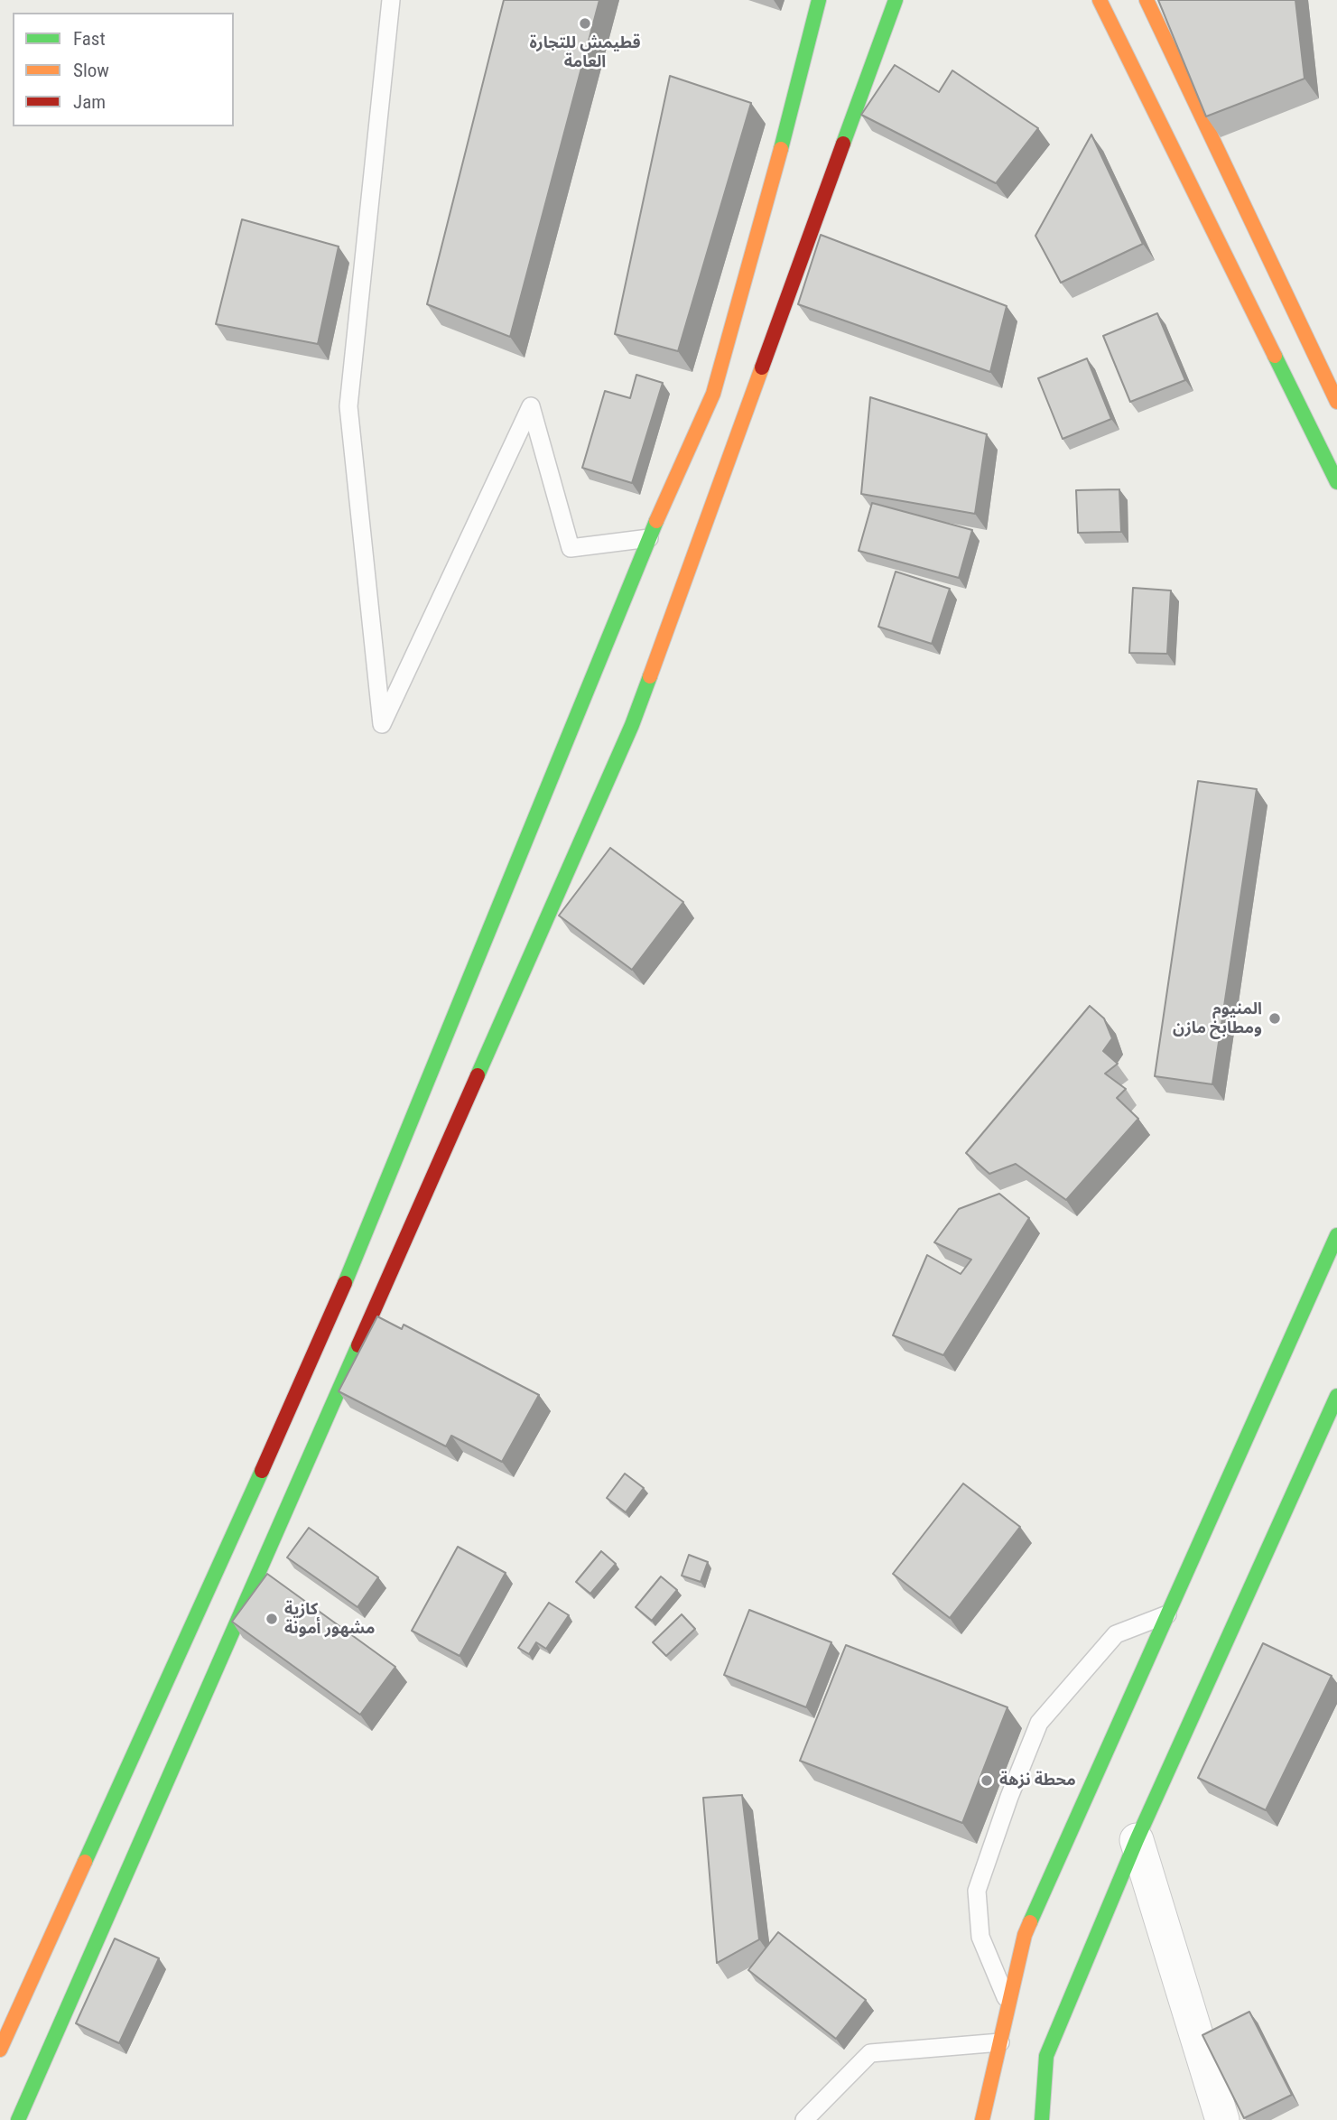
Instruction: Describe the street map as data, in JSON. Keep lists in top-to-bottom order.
{
  "places": [
    "قطيمش للتجارة العامة",
    "المنيوم ومطابخ مازن",
    "كازية مشهور أمونة",
    "محطة نزهة"
  ],
  "legend": ["Fast", "Slow", "Jam"]
}
